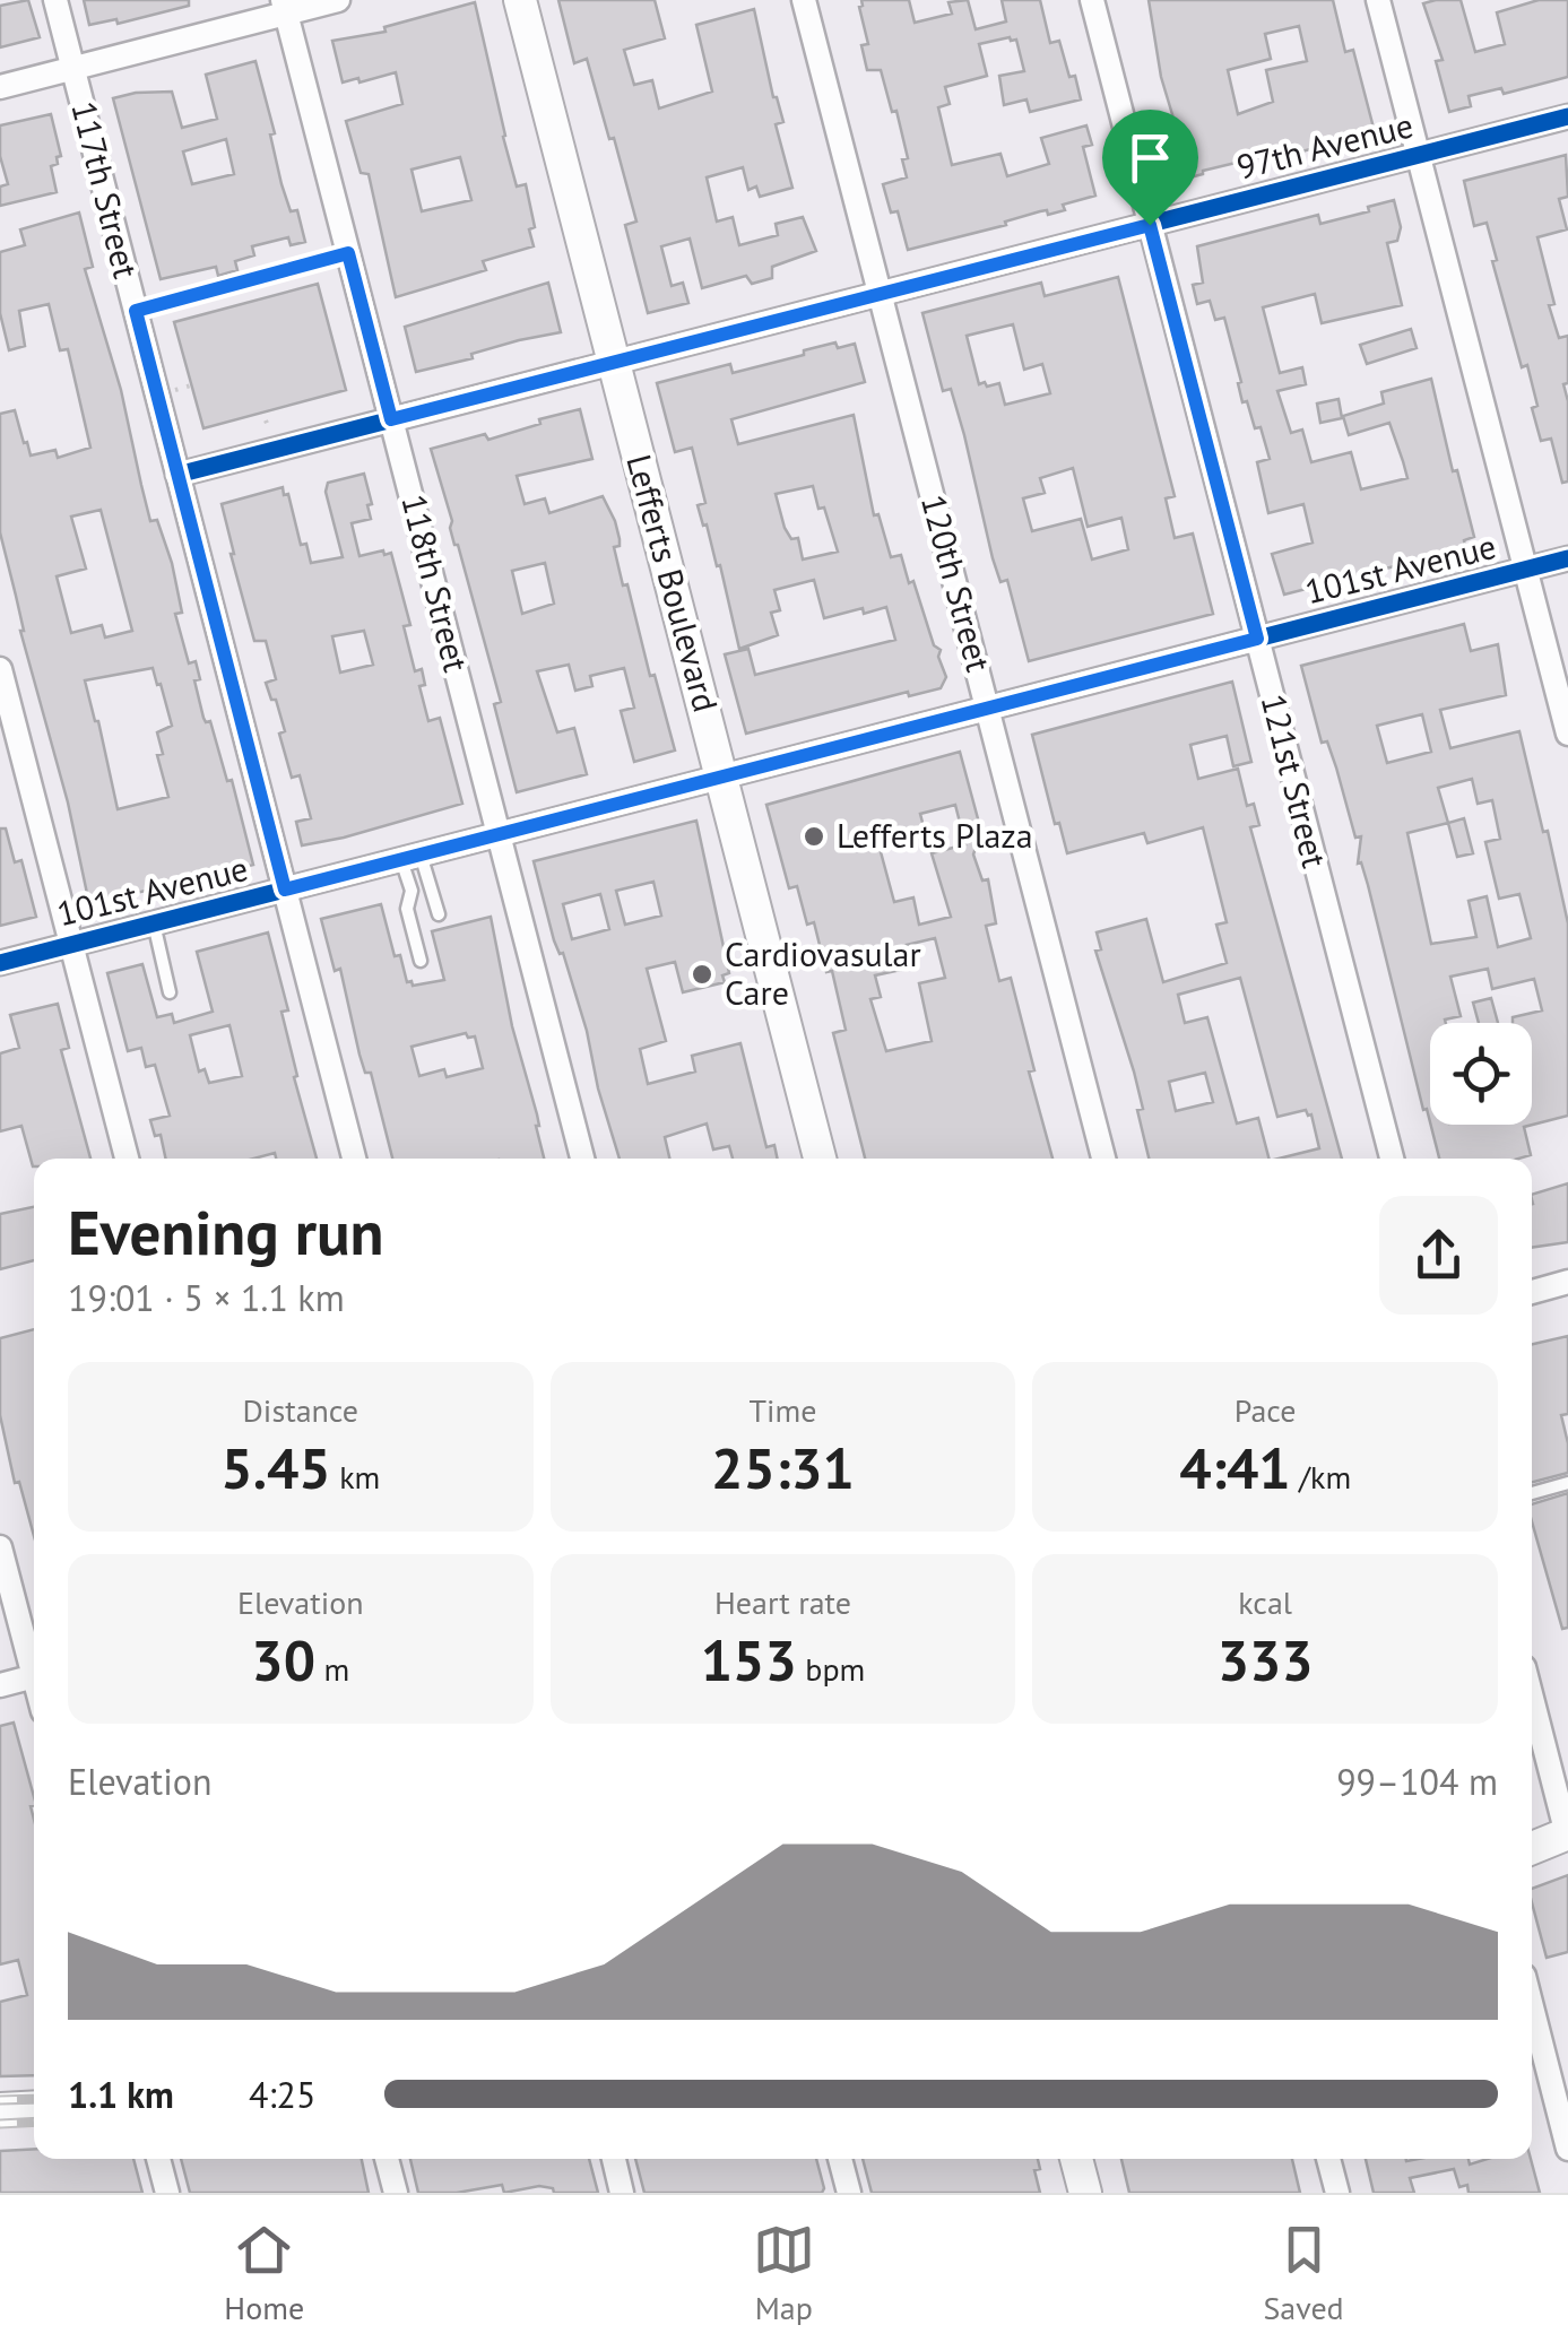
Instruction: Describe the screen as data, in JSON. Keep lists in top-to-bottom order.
{
  "streets": {
    "street": [
      "97th Avenue",
      "117th Street",
      "101st Avenue",
      "118th Street",
      "Lefferts Boulevard",
      "120th Street",
      "121st Street"
    ]
  },
  "crossings": [
    ["97th Avenue", "117th Street"],
    ["97th Avenue", "118th Street"],
    ["97th Avenue", "Lefferts Boulevard"],
    ["97th Avenue", "120th Street"],
    ["97th Avenue", "121st Street"],
    ["117th Street", "101st Avenue"],
    ["101st Avenue", "118th Street"],
    ["101st Avenue", "Lefferts Boulevard"],
    ["101st Avenue", "120th Street"],
    ["101st Avenue", "121st Street"]
  ],
  "places": ["Lefferts Plaza", "Cardiovasular Care"],
  "page": {
    "heading": ["Evening run", "19:01 · 5 × 1.1 km"],
    "stats": [
      ["Distance", "5.45 km"],
      ["Time", "25:31"],
      ["Pace", "4:41 /km"],
      ["Elevation", "30 m"],
      ["Heart rate", "153 bpm"],
      ["kcal", "333"]
    ],
    "chart": ["Elevation", "99–104 m"],
    "list": [
      {
        "name": "1.1 km",
        "note": "4:25"
      }
    ],
    "tabs": ["Home", "Map", "Saved"]
  }
}
